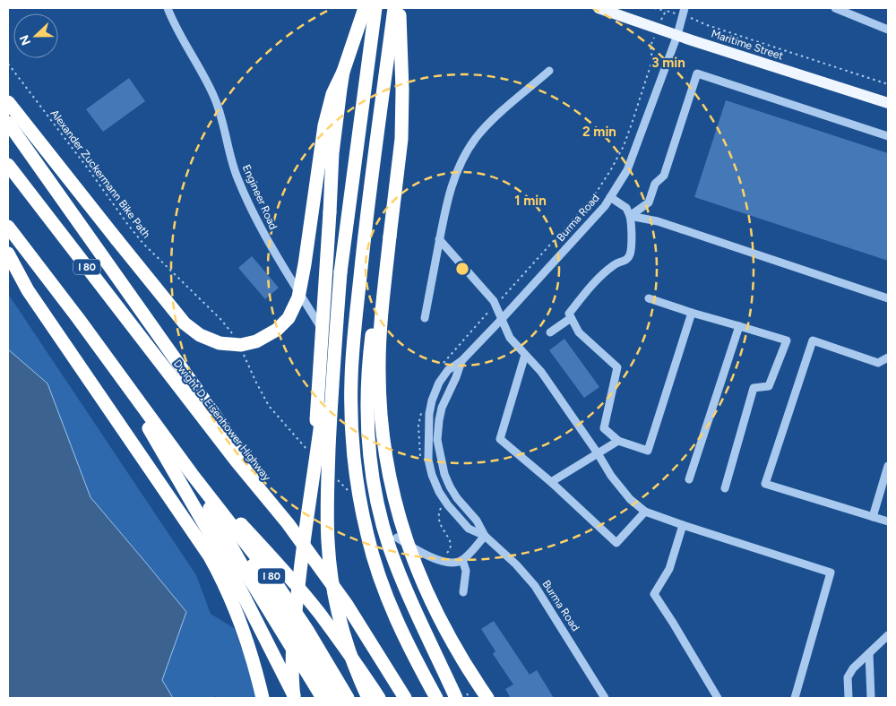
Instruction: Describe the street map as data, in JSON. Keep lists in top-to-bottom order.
{
  "streets": {
    "highway": ["I 80", "Dwight D. Eisenhower Highway"],
    "main road": ["Maritime Street"],
    "street": ["Engineer Road", "Burma Road"],
    "path": ["Alexander Zuckermann Bike Path"]
  },
  "crossings": [
    ["Maritime Street", "Burma Road"]
  ],
  "north": "left",
  "rings": ["3 min", "2 min", "1 min"]
}
